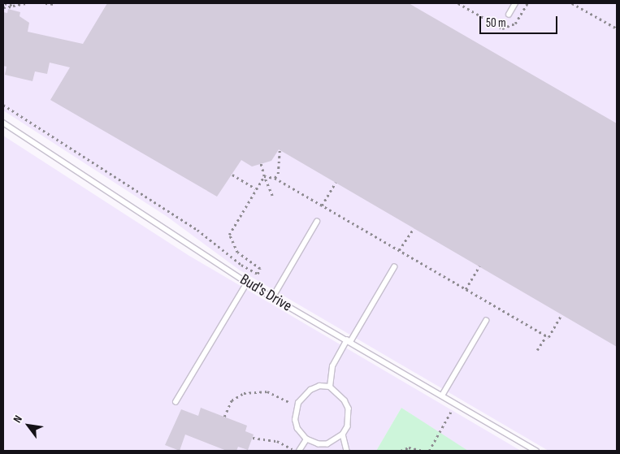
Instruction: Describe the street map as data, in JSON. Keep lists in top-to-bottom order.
{
  "streets": {
    "lane": ["Bud's Drive"]
  },
  "scale_bar": "50 m",
  "north": "top left"
}
